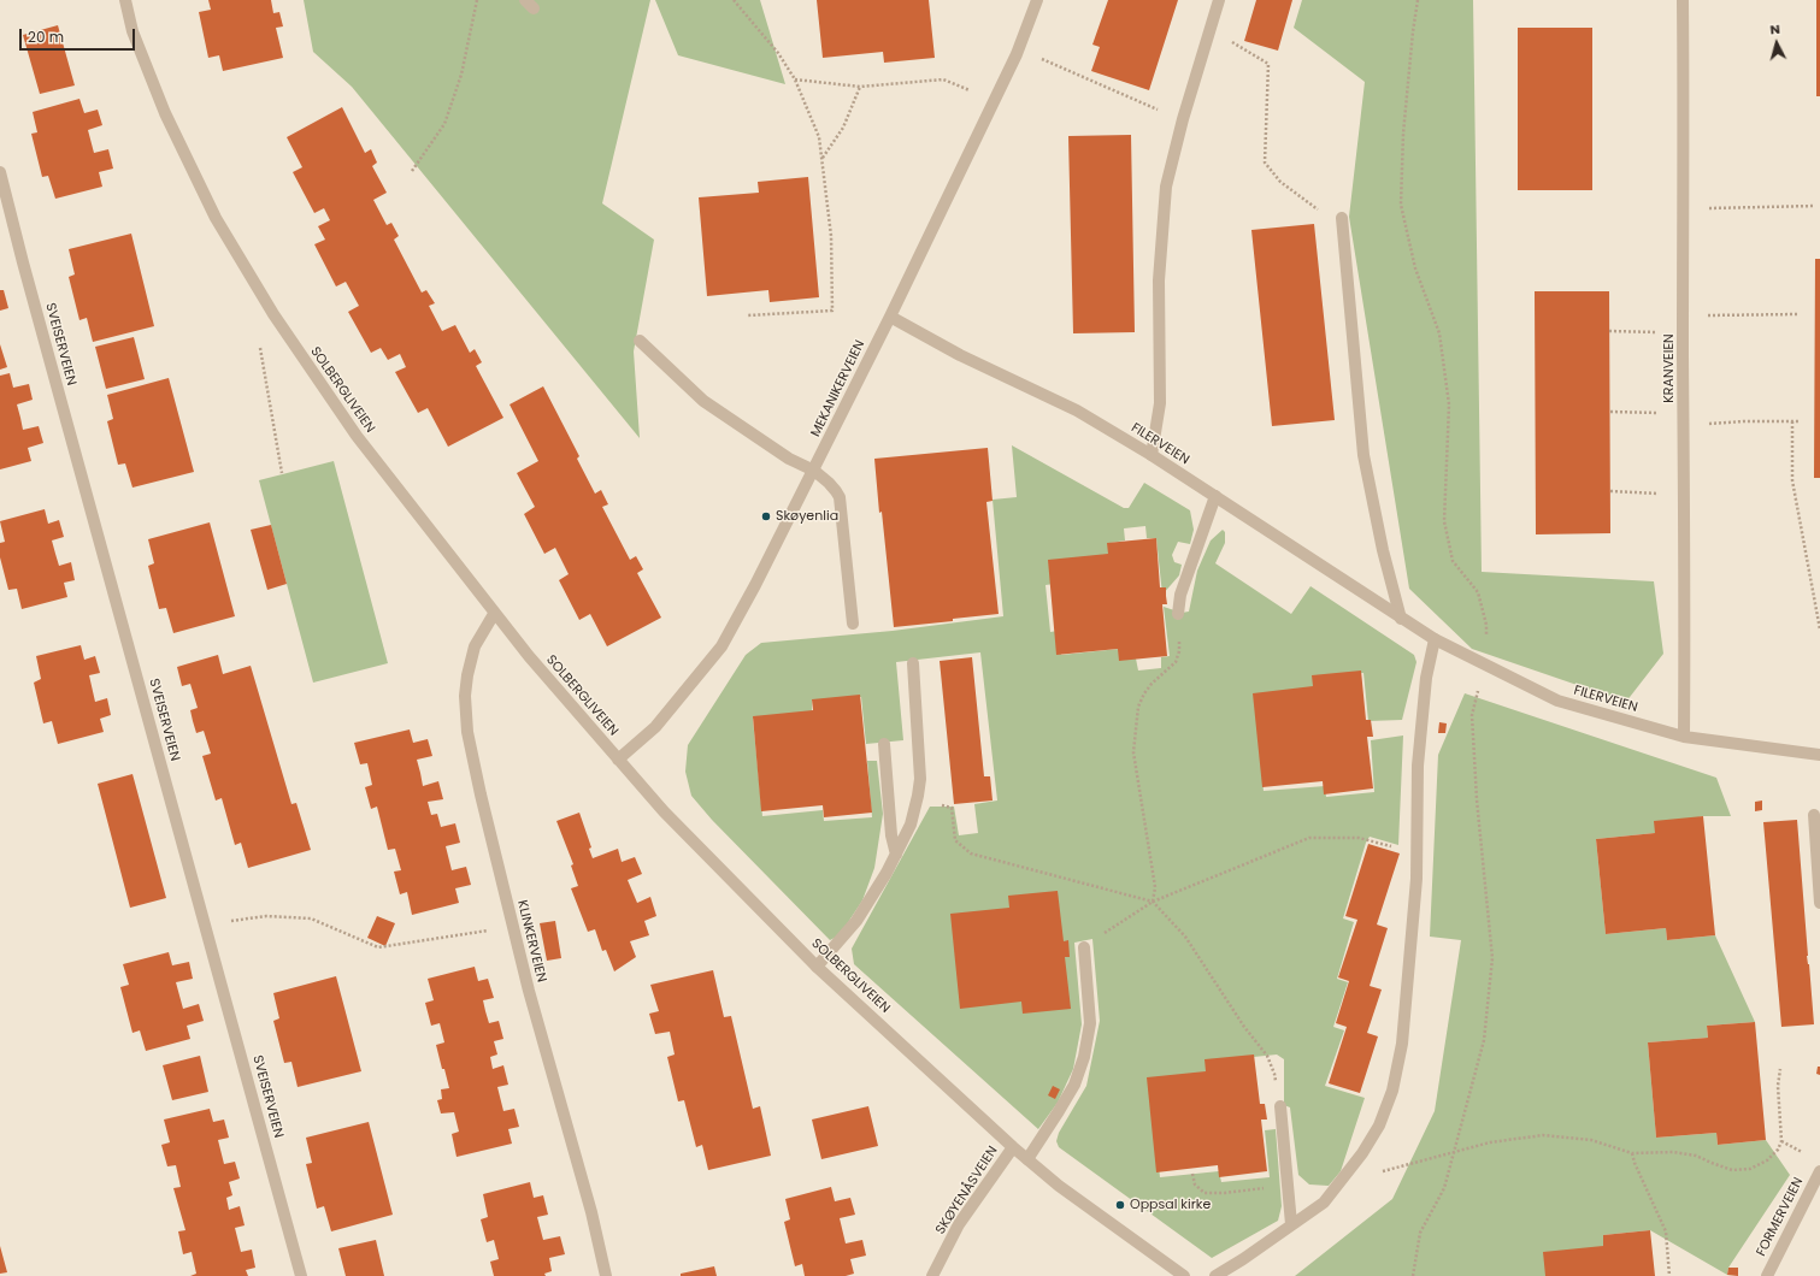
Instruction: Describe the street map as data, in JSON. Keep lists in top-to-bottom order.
{
  "streets": {
    "street": [
      "SVEISERVEIEN",
      "KRANVEIEN",
      "MEKANIKERVEIEN",
      "SOLBERGLIVEIEN",
      "FILERVEIEN",
      "KLINKERVEIEN",
      "SKØYENÅSVEIEN",
      "FORMERVEIEN"
    ]
  },
  "crossings": [
    ["KRANVEIEN", "FILERVEIEN"],
    ["MEKANIKERVEIEN", "SOLBERGLIVEIEN"],
    ["MEKANIKERVEIEN", "FILERVEIEN"],
    ["SOLBERGLIVEIEN", "KLINKERVEIEN"],
    ["SOLBERGLIVEIEN", "SKØYENÅSVEIEN"]
  ],
  "places": ["Skøyenlia", "Oppsal kirke"],
  "scale_bar": "20 m",
  "north": "top"
}
